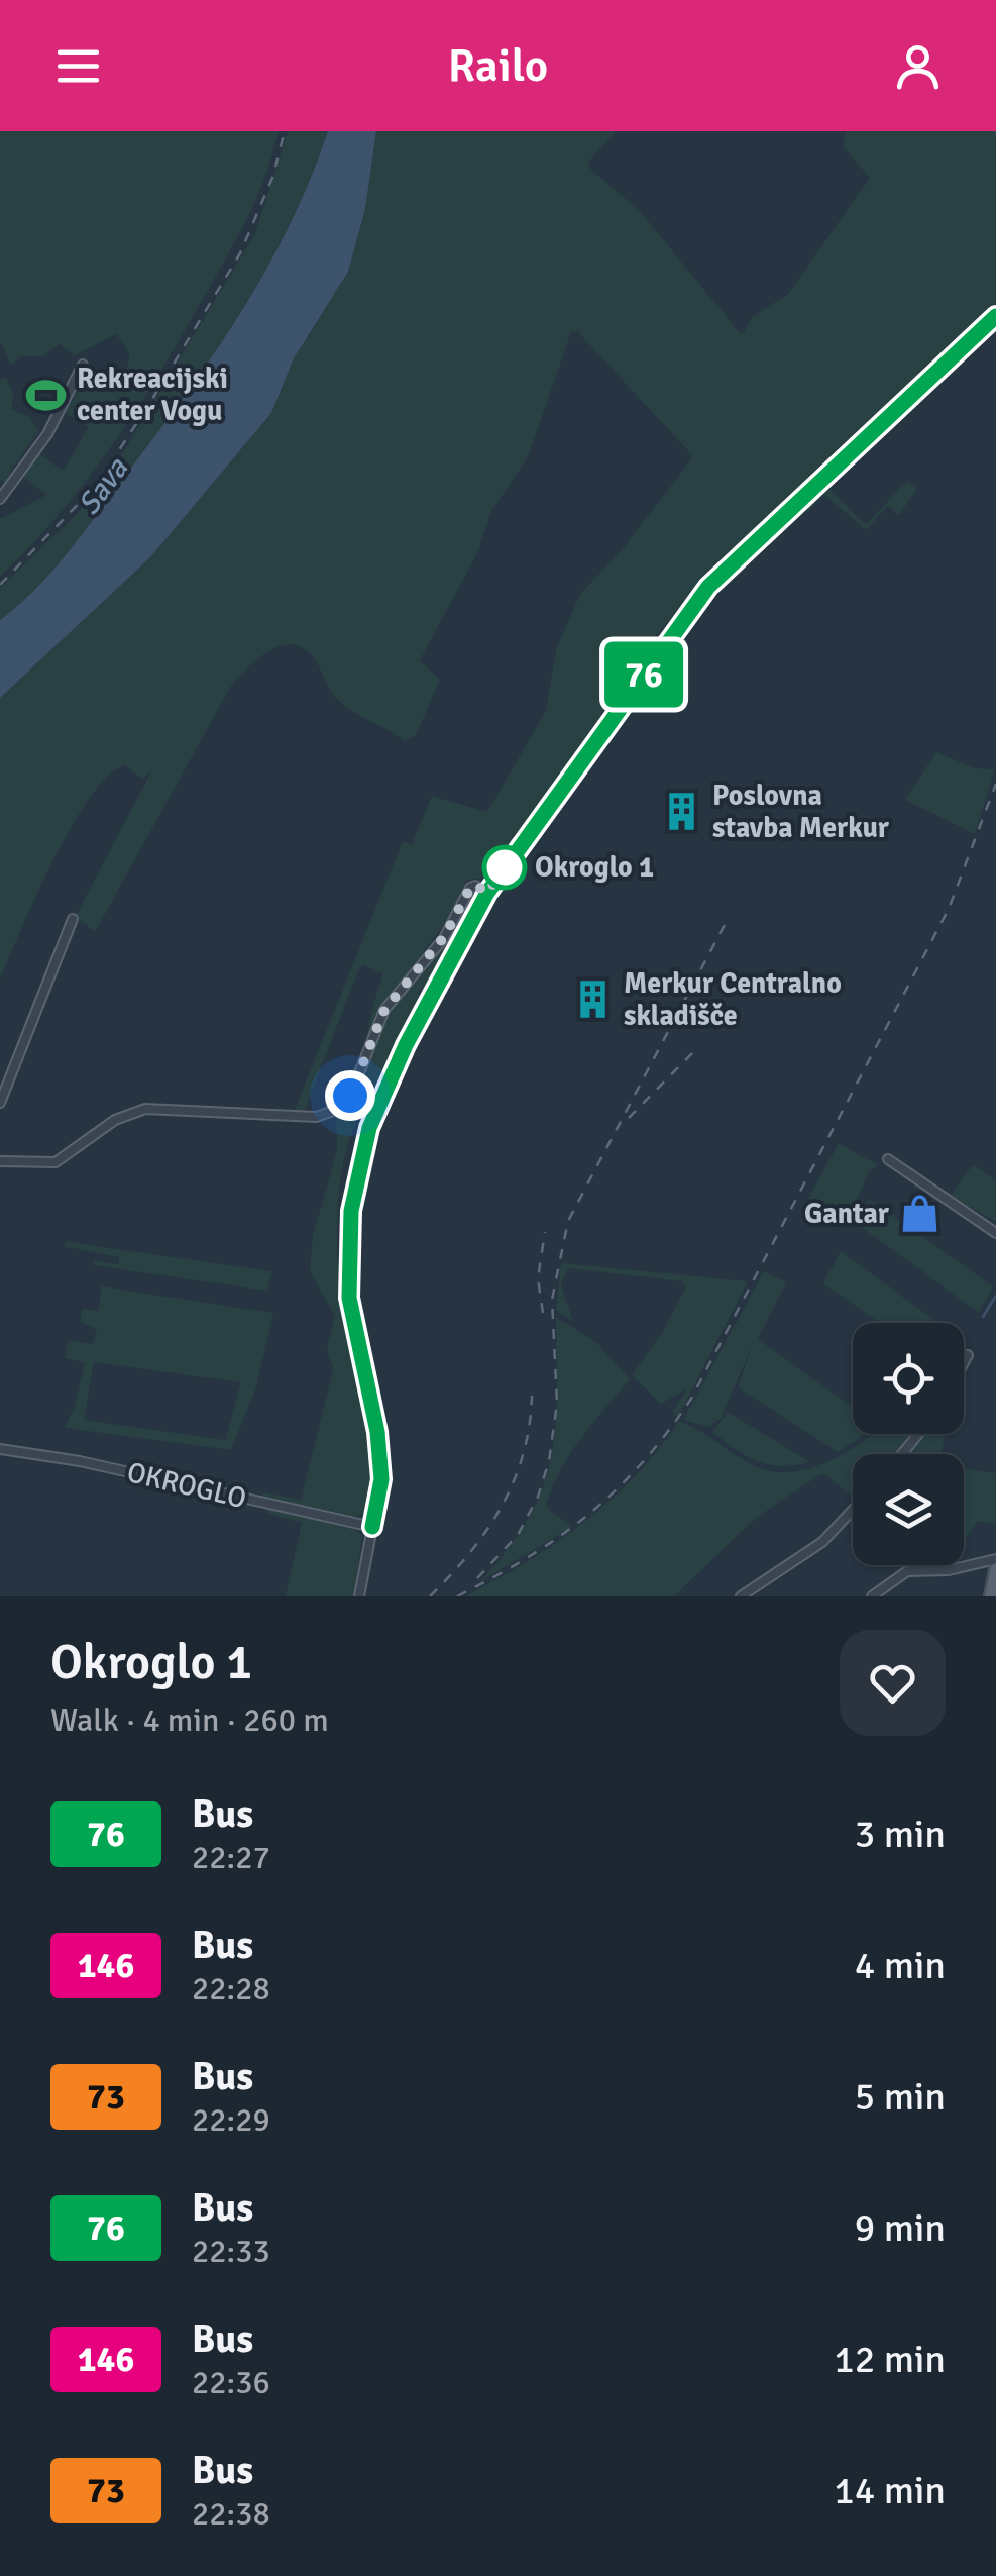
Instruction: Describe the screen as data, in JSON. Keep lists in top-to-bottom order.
{
  "streets": {
    "street": ["OKROGLO"]
  },
  "water": ["Sava"],
  "places": {
    "sports": ["Rekreacijski center Vogu"],
    "building": ["Poslovna stavba Merkur", "Merkur Centralno skladišče"],
    "other": ["Okroglo 1"],
    "shop": ["Gantar"]
  },
  "lines": ["bus line 76"],
  "page": {
    "header": "Railo",
    "on_map": "76",
    "heading": ["Okroglo 1", "Walk · 4 min · 260 m"],
    "list": [
      {
        "mark": "76",
        "name": "Bus",
        "note": "22:27",
        "value": "3 min"
      },
      {
        "mark": "146",
        "name": "Bus",
        "note": "22:28",
        "value": "4 min"
      },
      {
        "mark": "73",
        "name": "Bus",
        "note": "22:29",
        "value": "5 min"
      },
      {
        "mark": "76",
        "name": "Bus",
        "note": "22:33",
        "value": "9 min"
      },
      {
        "mark": "146",
        "name": "Bus",
        "note": "22:36",
        "value": "12 min"
      },
      {
        "mark": "73",
        "name": "Bus",
        "note": "22:38",
        "value": "14 min"
      }
    ]
  }
}
